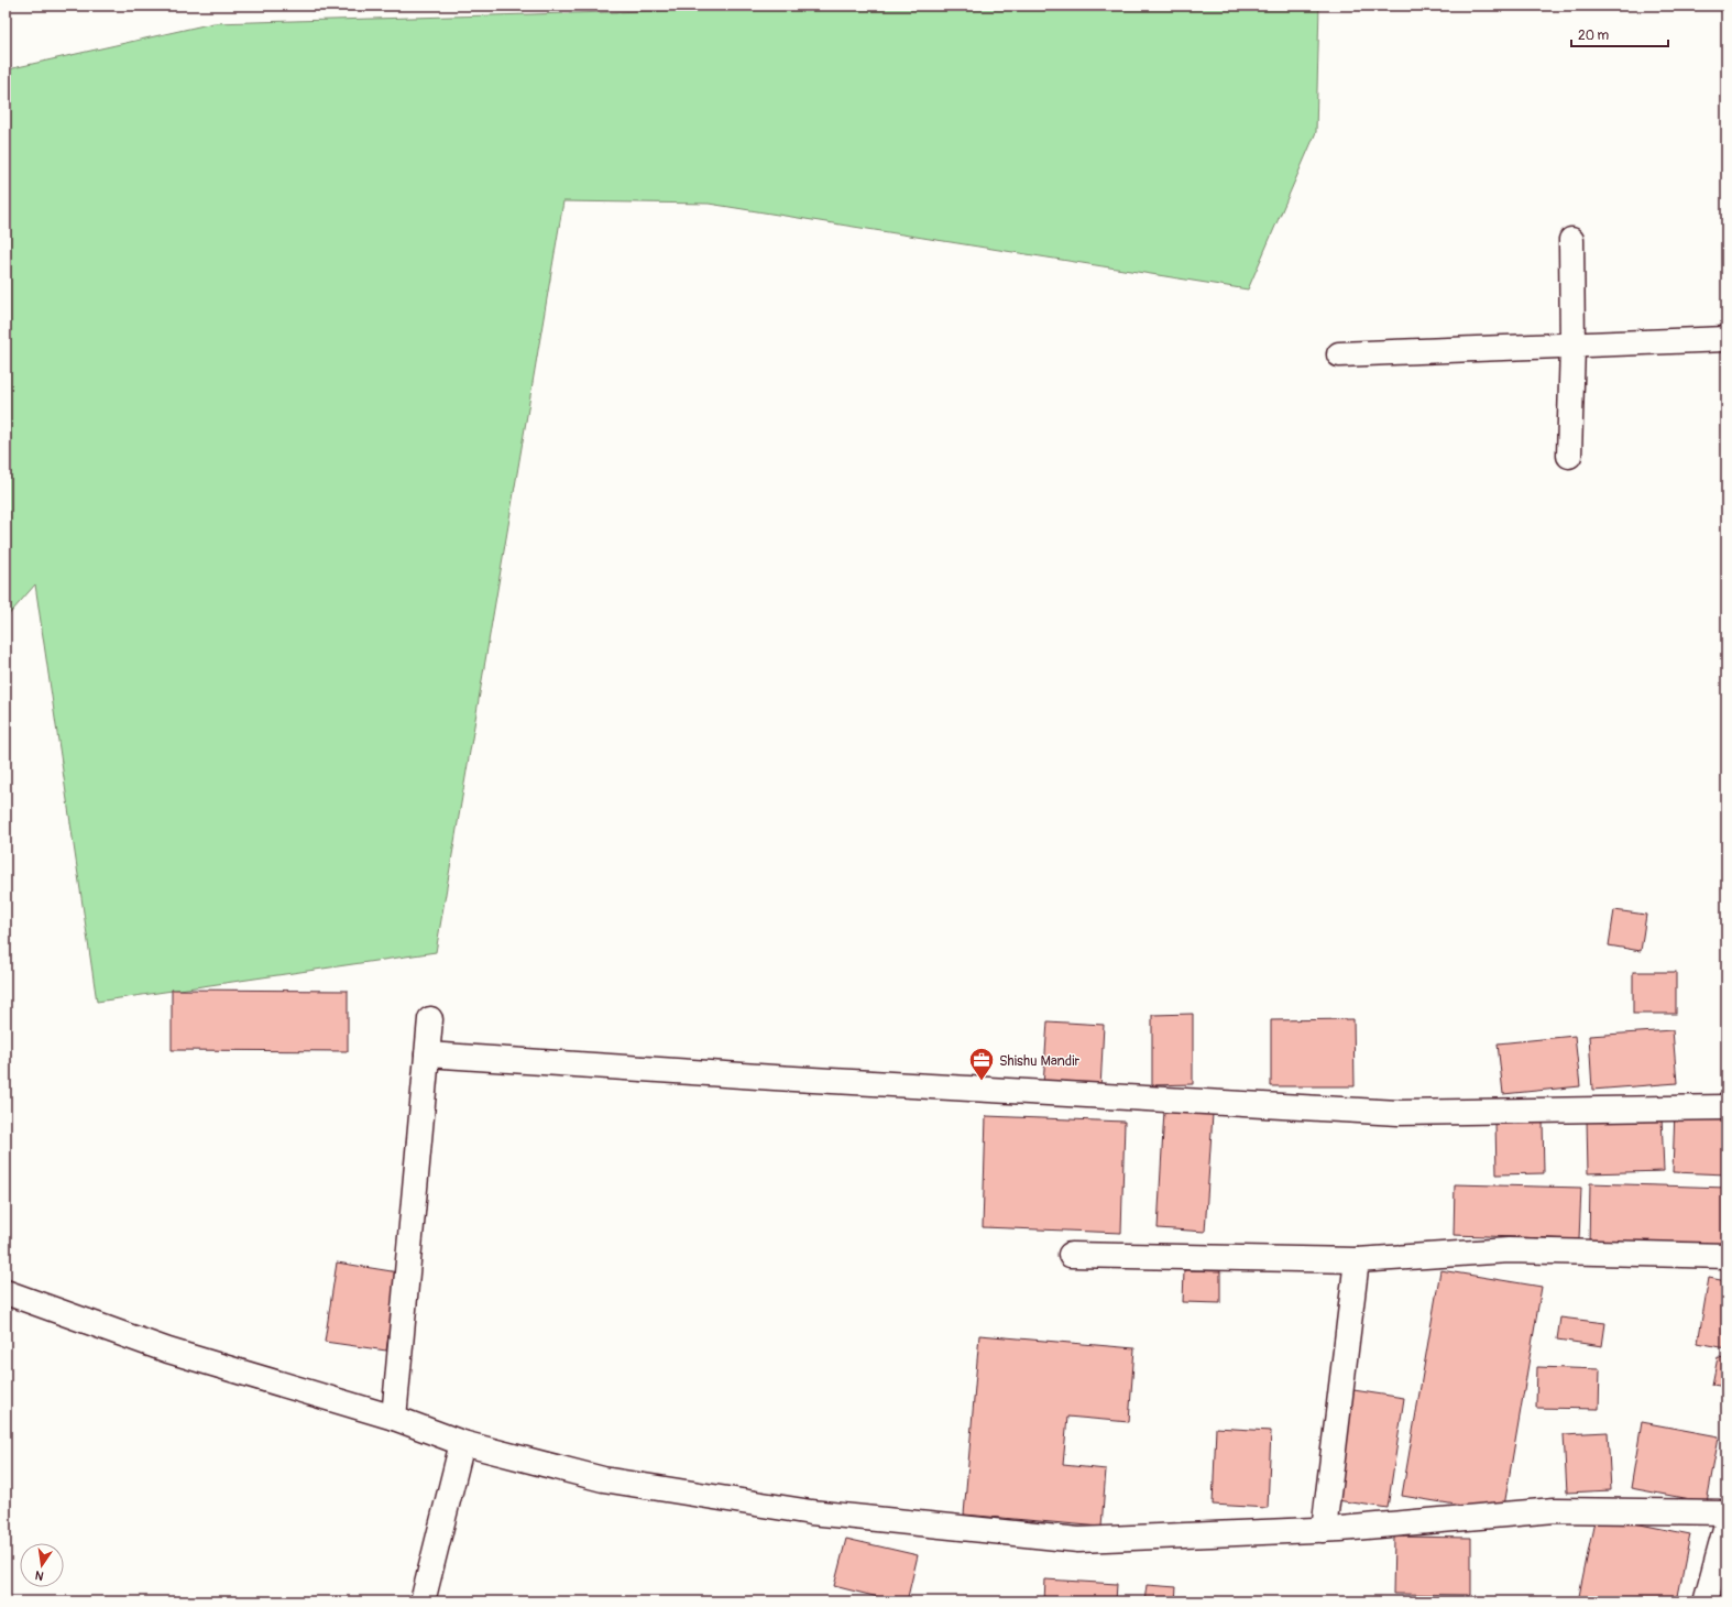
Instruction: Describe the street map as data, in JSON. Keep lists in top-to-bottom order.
{
  "places": {
    "office": ["Shishu Mandir"]
  },
  "scale_bar": "20 m",
  "north": "bottom"
}
